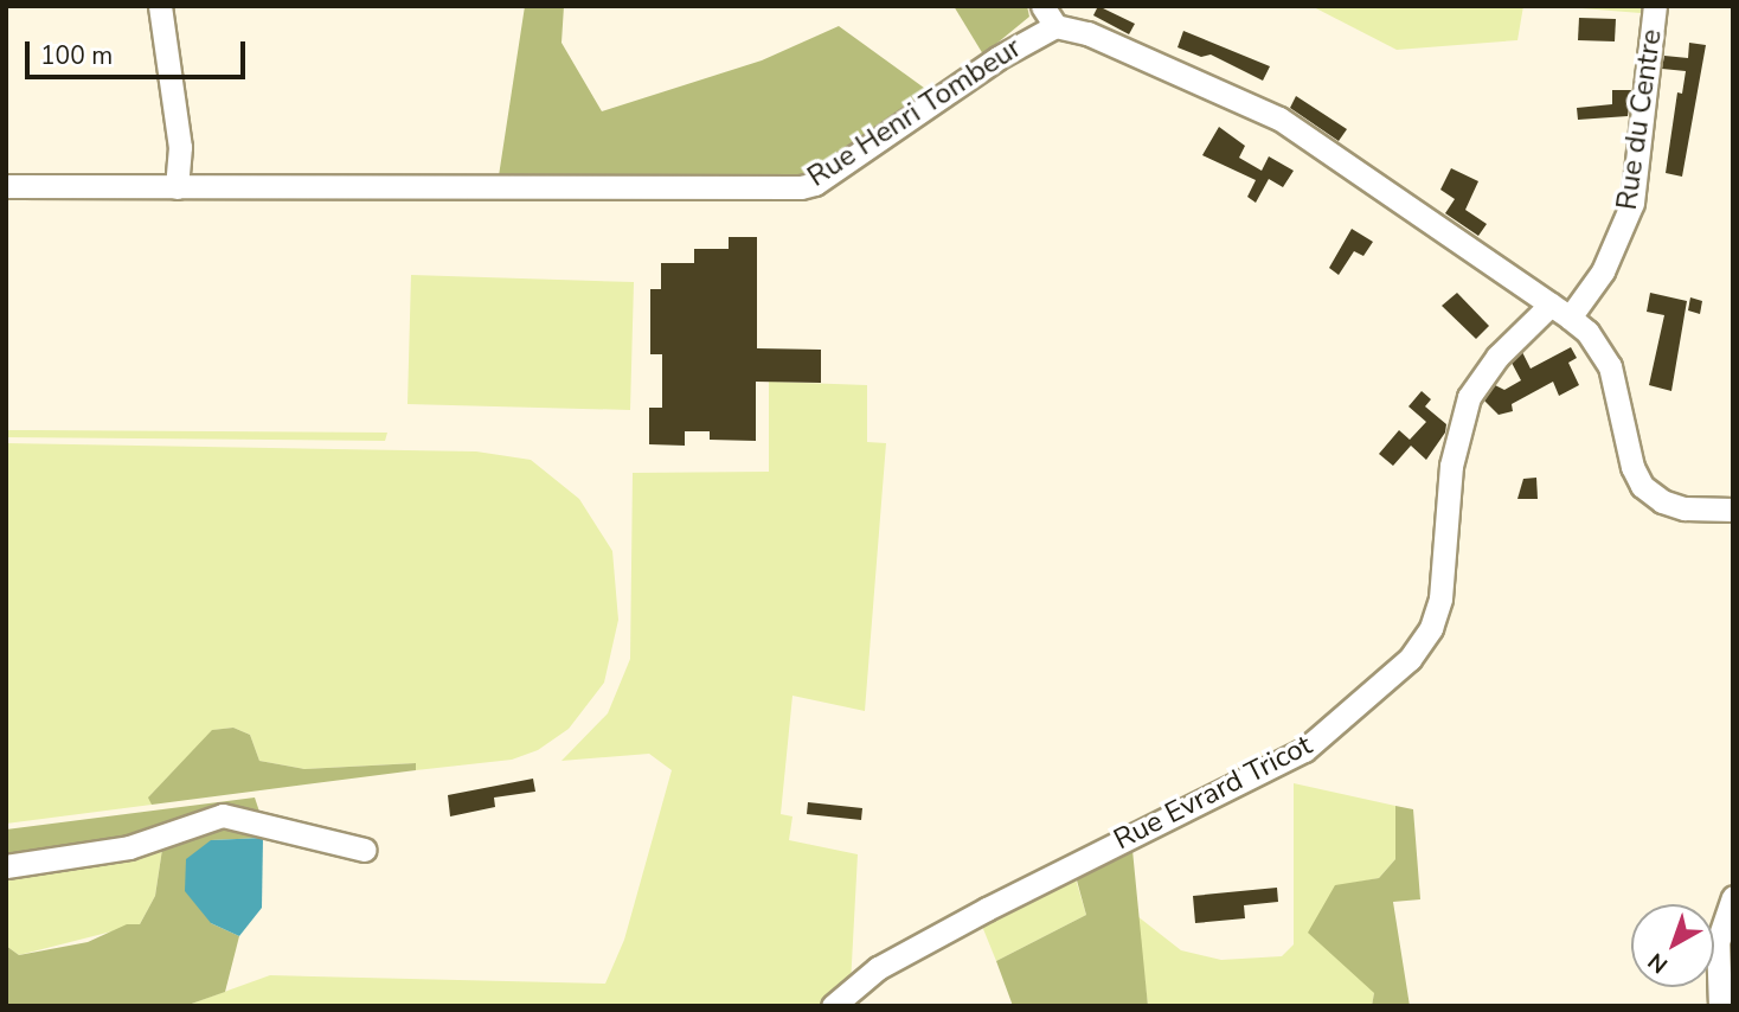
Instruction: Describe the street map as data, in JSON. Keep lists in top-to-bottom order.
{
  "streets": {
    "street": ["Rue Henri Tombeur", "Rue du Centre", "Rue Evrard Tricot"]
  },
  "crossings": [
    ["Rue Henri Tombeur", "Rue du Centre"],
    ["Rue Henri Tombeur", "Rue Evrard Tricot"],
    ["Rue du Centre", "Rue Evrard Tricot"]
  ],
  "scale_bar": "100 m",
  "north": "bottom left"
}
